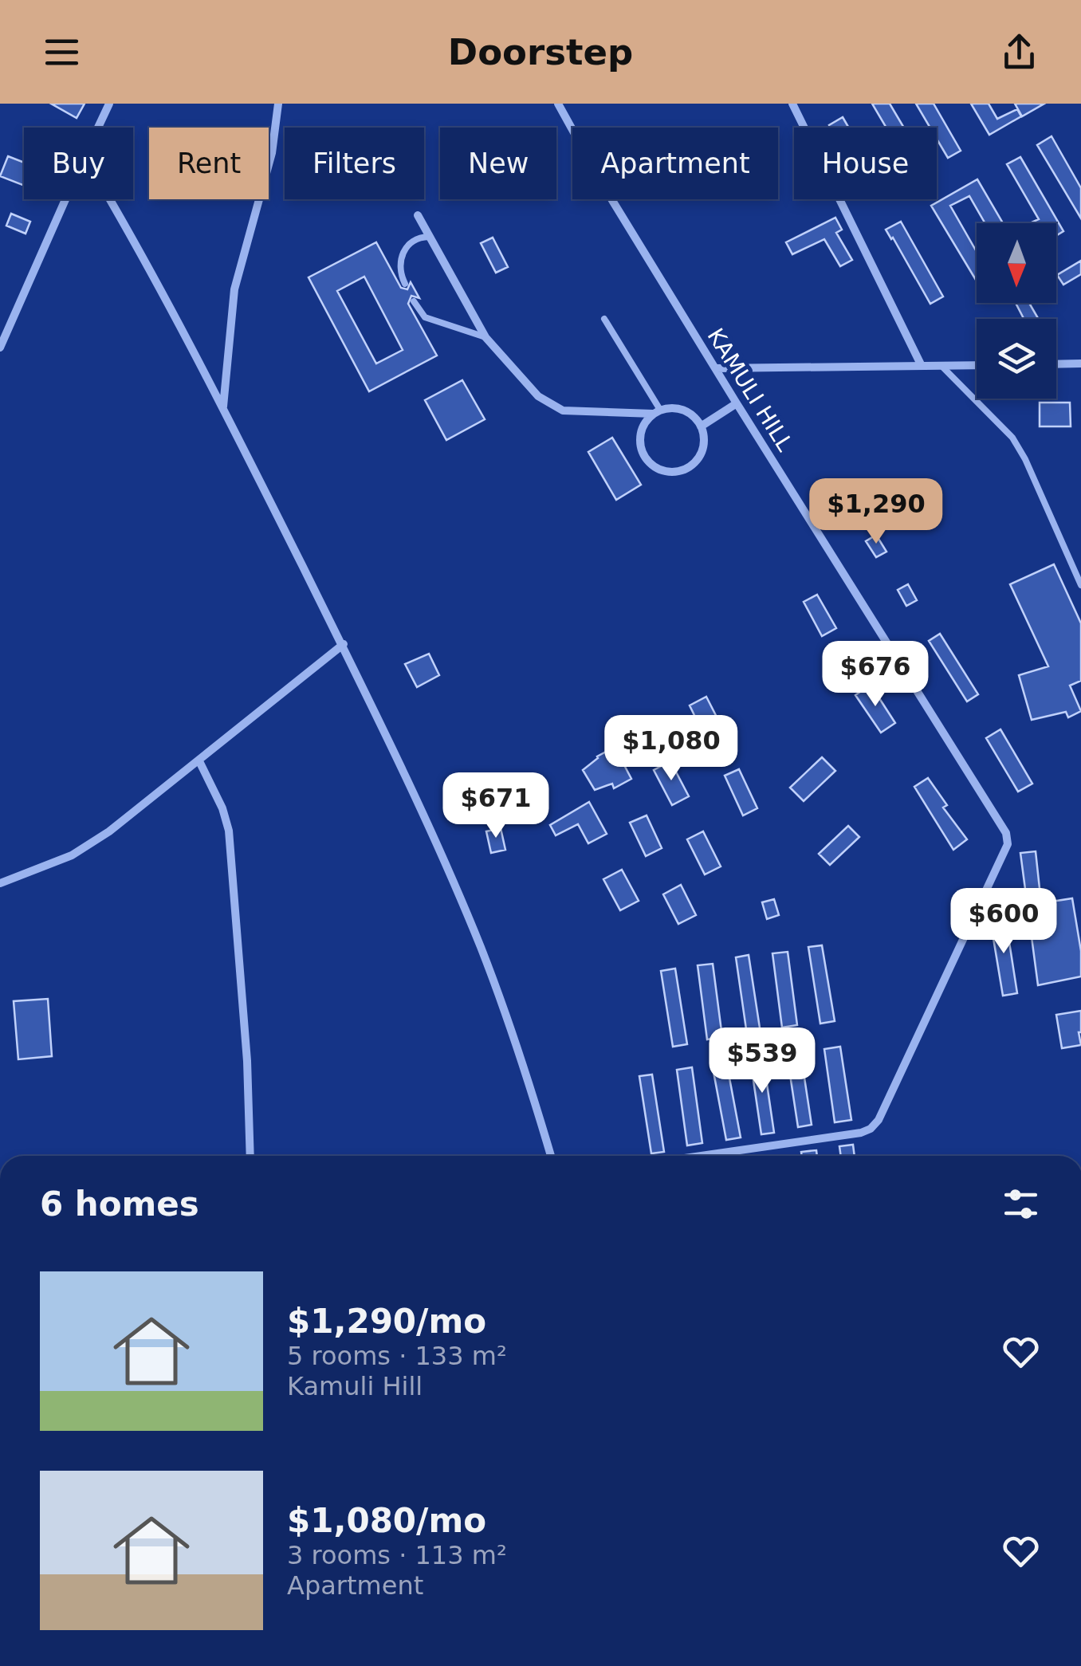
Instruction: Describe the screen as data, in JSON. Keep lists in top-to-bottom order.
{
  "streets": {
    "street": ["KAMULI HILL"]
  },
  "north": "bottom",
  "page": {
    "header": "Doorstep",
    "chip": [
      "Buy",
      "Rent",
      "Filters",
      "New",
      "Apartment",
      "House"
    ],
    "price": [
      "$1,290",
      "$676",
      "$1,080",
      "$671",
      "$600",
      "$539"
    ],
    "heading": "6 homes",
    "list": [
      {
        "name": "$1,290/mo",
        "note": "5 rooms · 133 m² · Kamuli Hill"
      },
      {
        "name": "$1,080/mo",
        "note": "3 rooms · 113 m² · Apartment"
      }
    ]
  }
}
